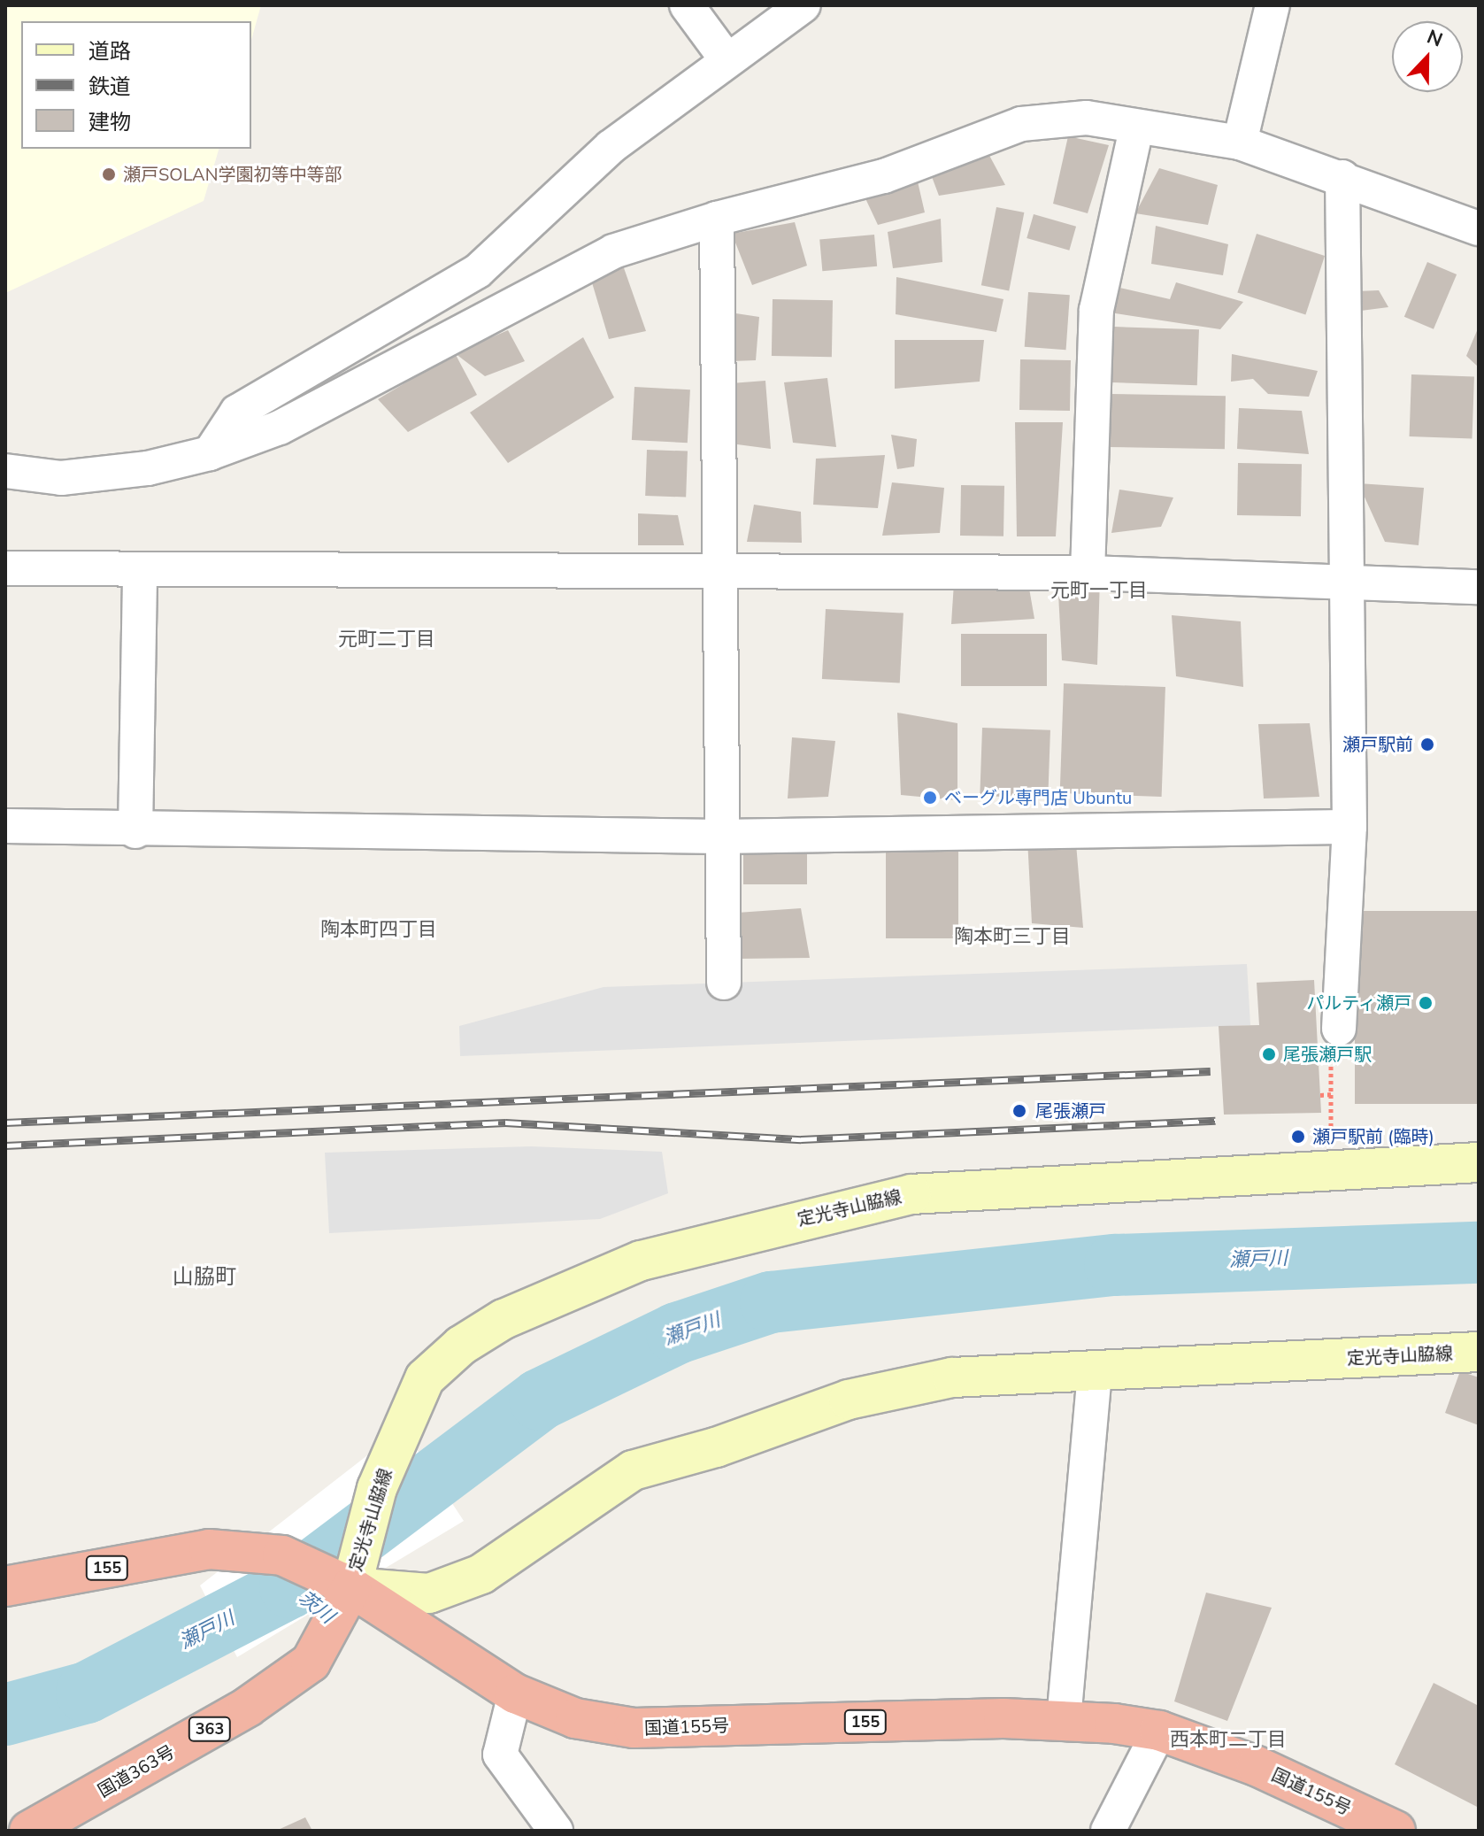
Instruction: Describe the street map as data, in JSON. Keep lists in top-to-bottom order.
{
  "streets": {
    "highway": [
      "155",
      "国道155号",
      "363",
      "国道363号"
    ],
    "main road": ["定光寺山脇線"]
  },
  "crossings": [
    ["定光寺山脇線", "国道155号"],
    ["定光寺山脇線", "国道363号"],
    ["国道155号", "国道363号"]
  ],
  "districts": [
    "元町一丁目",
    "元町二丁目",
    "陶本町四丁目",
    "陶本町三丁目",
    "山脇町",
    "西本町二丁目"
  ],
  "water": ["瀬戸川", "茨川"],
  "places": [
    "瀬戸SOLAN学園初等中等部",
    "瀬戸駅前",
    "ベーグル専門店 Ubuntu",
    "パルティ瀬戸",
    "尾張瀬戸駅",
    "尾張瀬戸",
    "瀬戸駅前 (臨時)"
  ],
  "legend": ["道路", "鉄道", "建物"],
  "north": "top"
}
